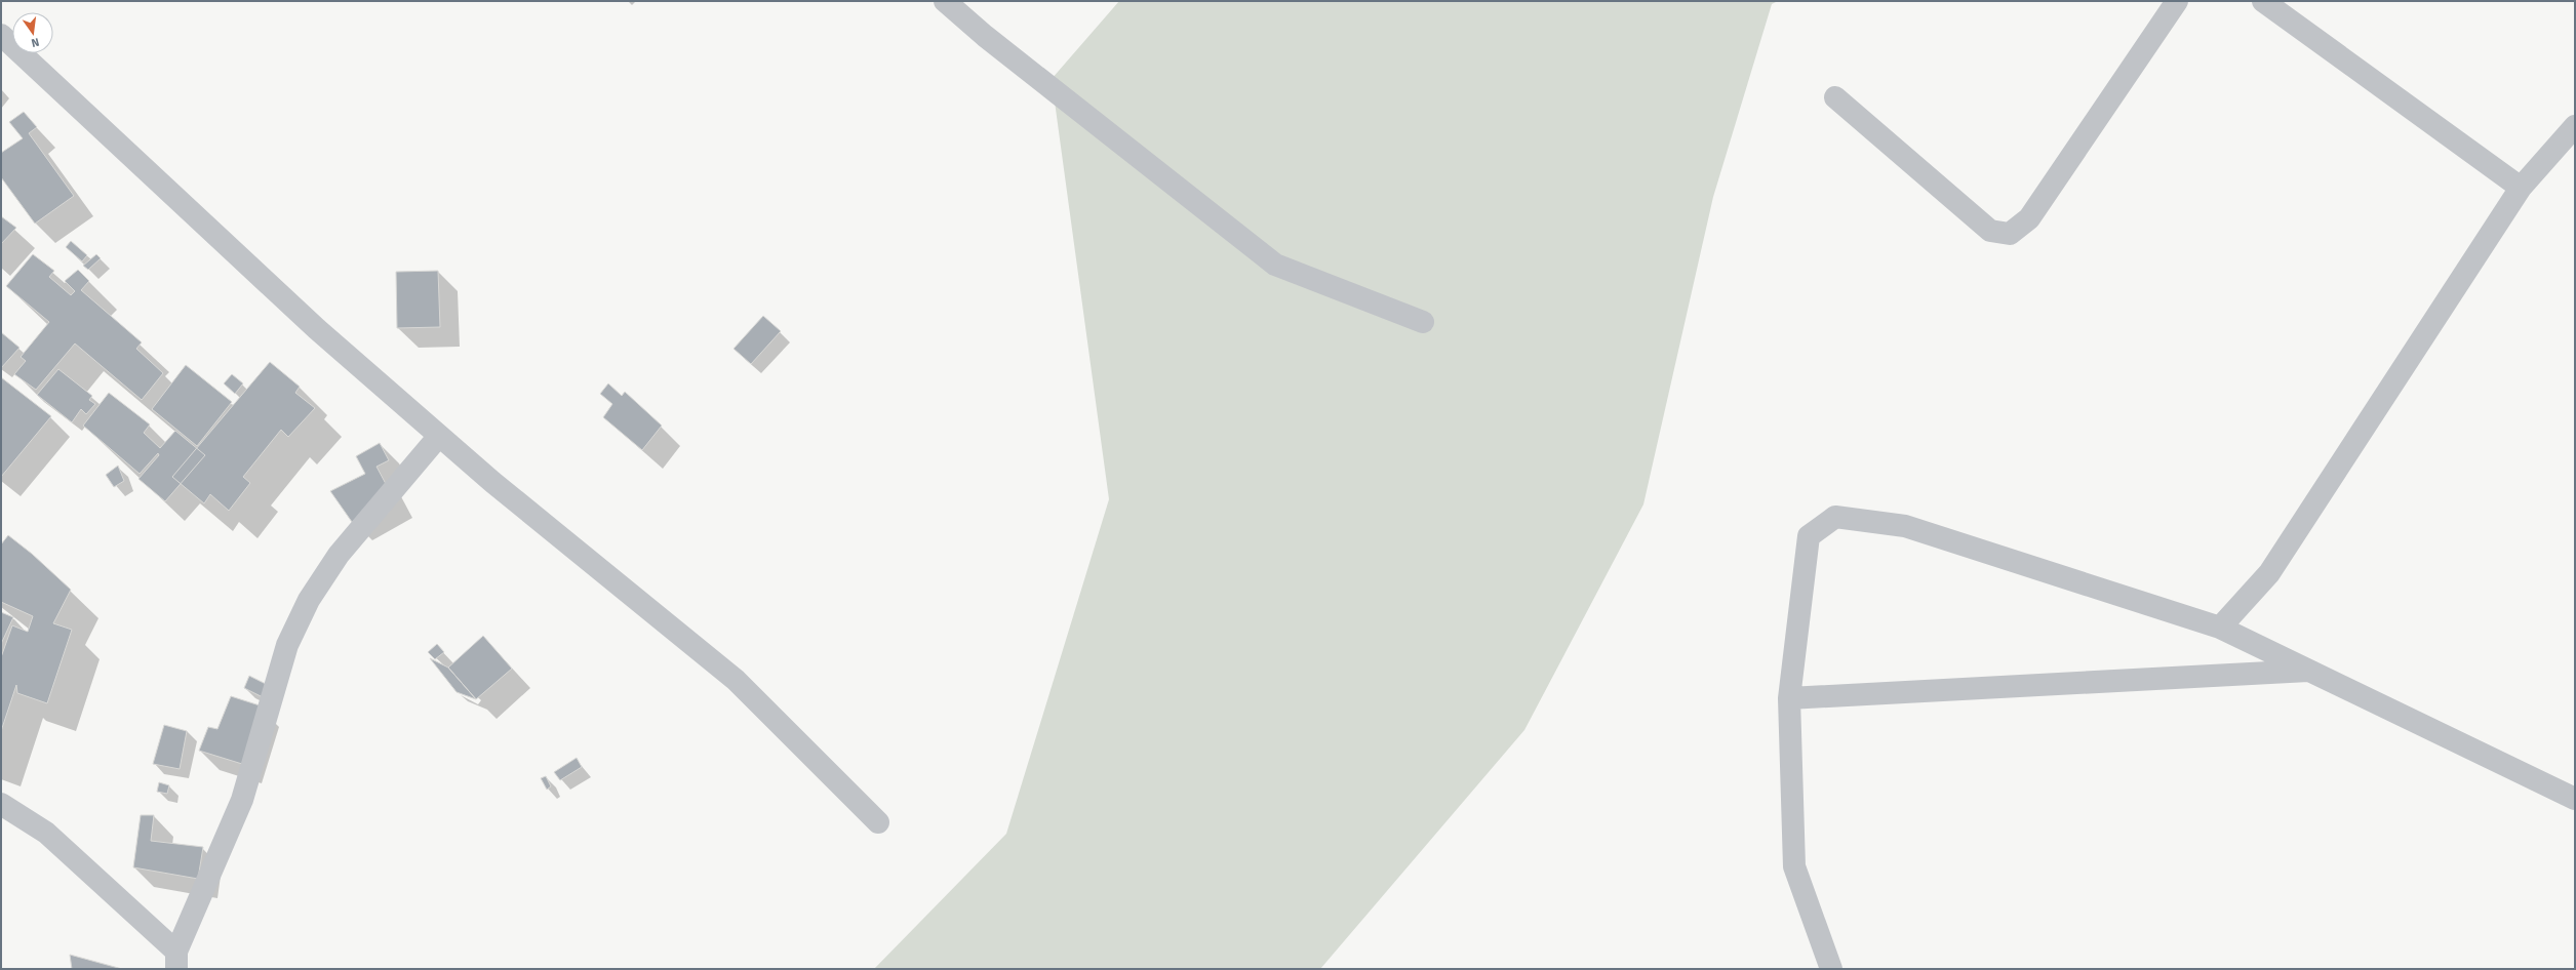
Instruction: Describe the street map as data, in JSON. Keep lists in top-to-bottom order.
{
  "north": "bottom"
}
